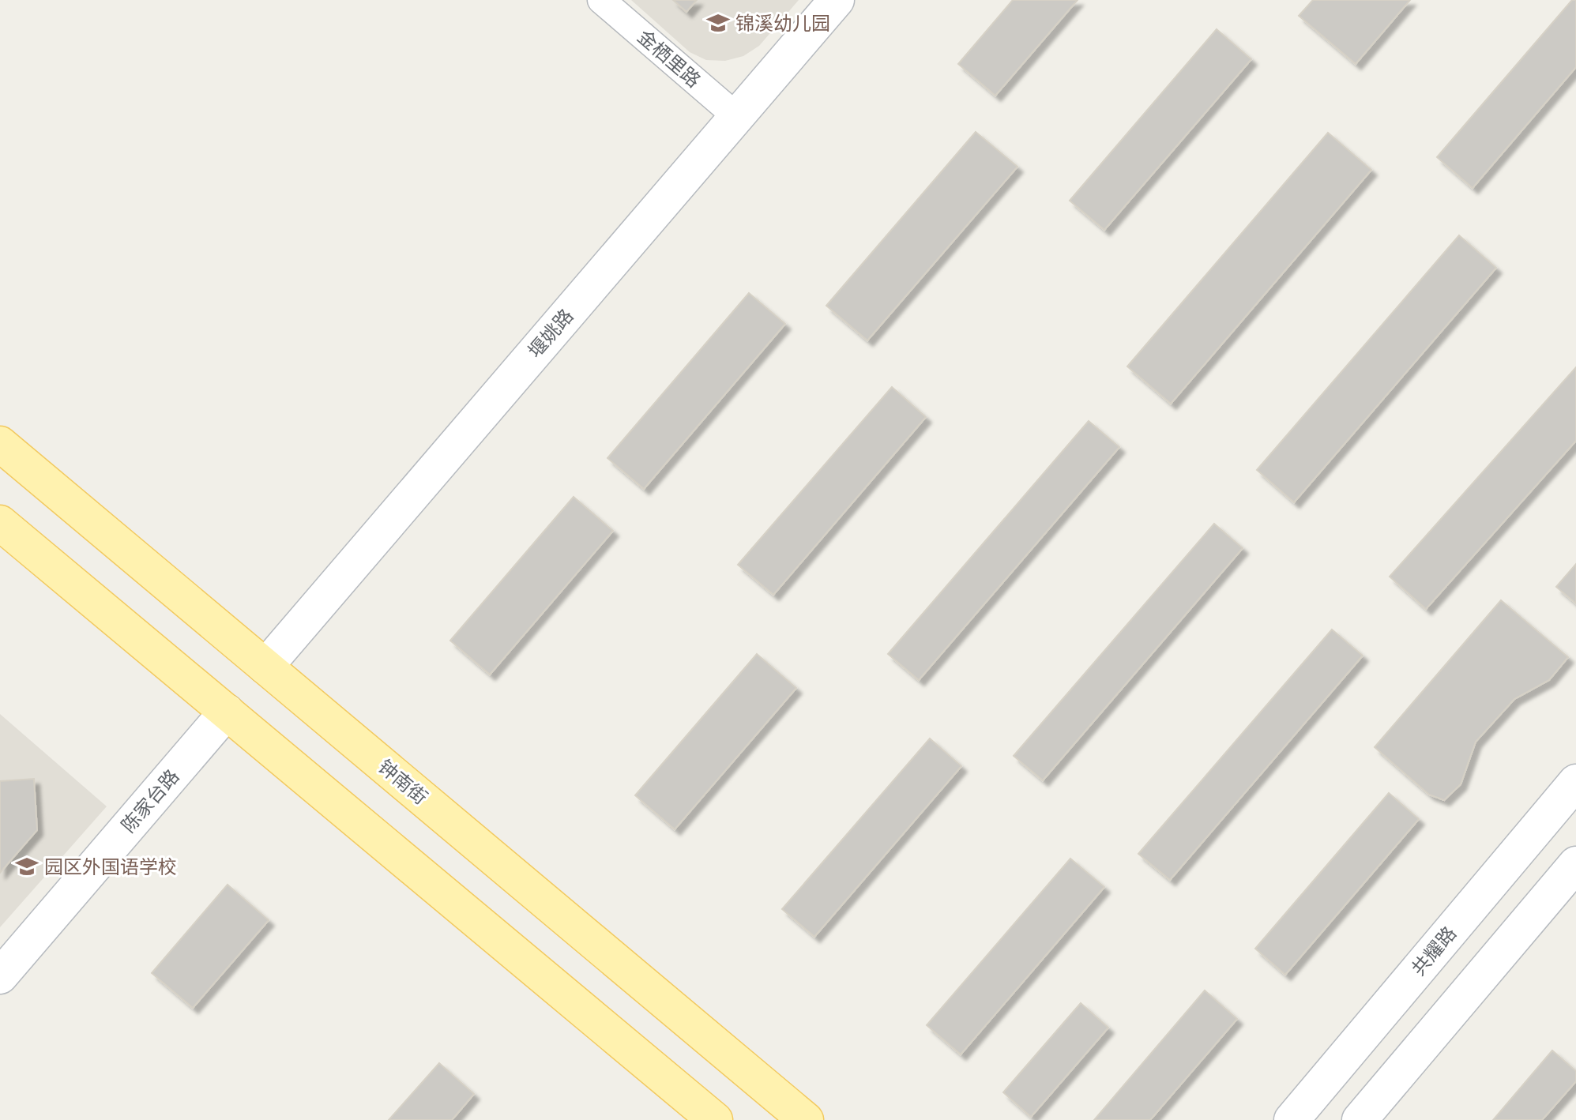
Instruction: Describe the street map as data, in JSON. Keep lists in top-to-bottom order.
{
  "streets": {
    "main road": ["钟南街"],
    "street": [
      "金栖里路",
      "堰姚路",
      "陈家台路",
      "共耀路"
    ]
  },
  "crossings": [
    ["金栖里路", "堰姚路"],
    ["堰姚路", "钟南街"]
  ],
  "places": {
    "school or university": ["锦溪幼儿园", "园区外国语学校"]
  }
}
